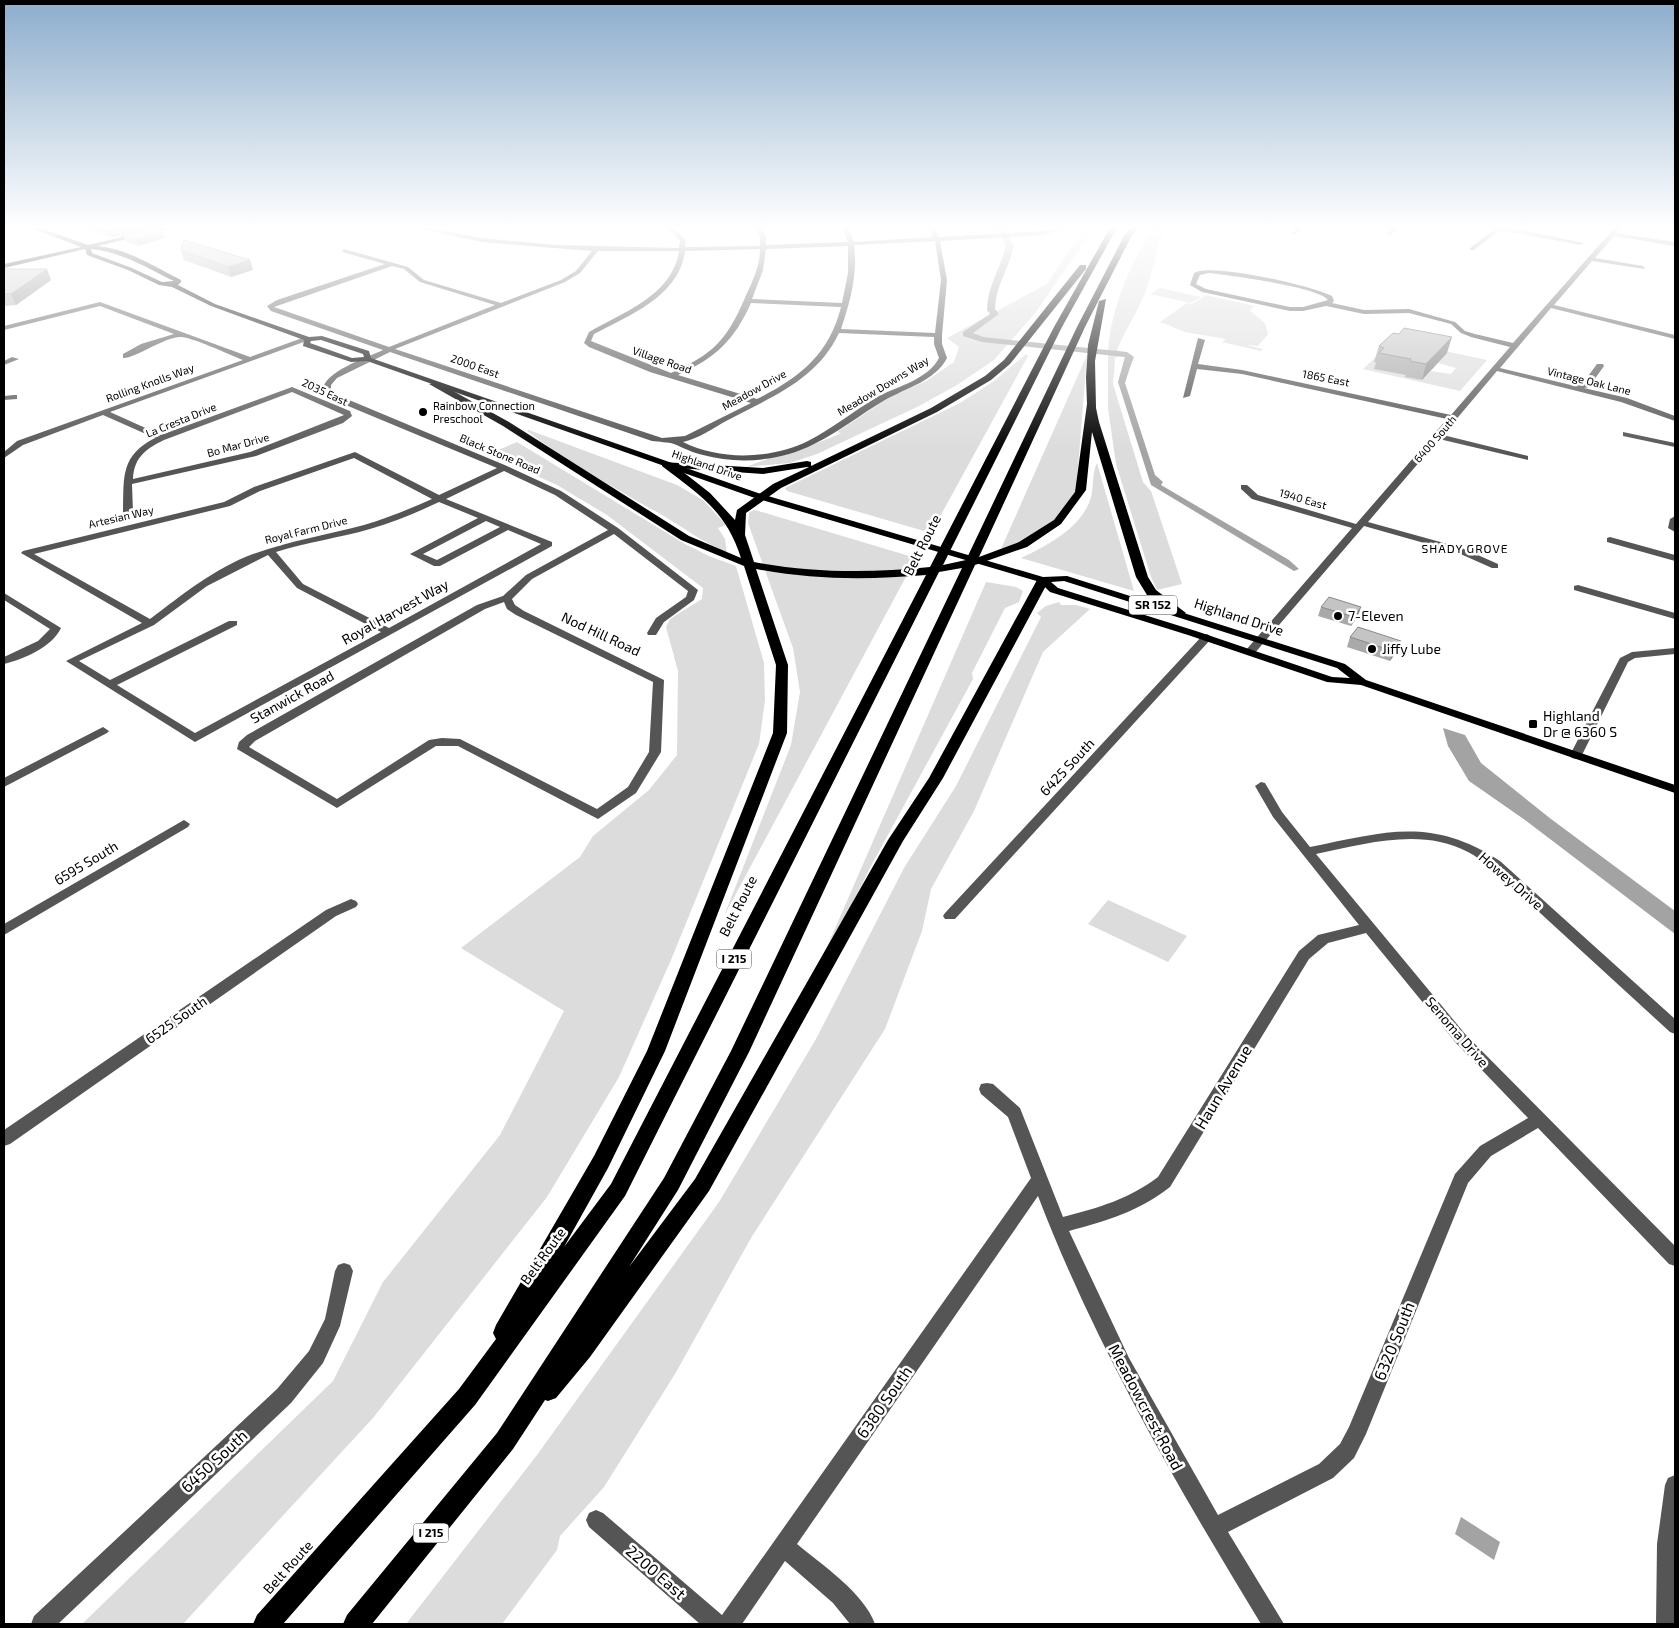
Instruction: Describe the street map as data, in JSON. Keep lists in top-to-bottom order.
{
  "streets": {
    "highway": ["Belt Route", "I 215"],
    "main road": ["Highland Drive", "SR 152"],
    "street": [
      "Village Road",
      "2000 East",
      "1865 East",
      "Vintage Oak Lane",
      "Rolling Knolls Way",
      "Meadow Downs Way",
      "Meadow Drive",
      "2035 East",
      "La Cresta Drive",
      "6400 South",
      "Bo Mar Drive",
      "Black Stone Road",
      "1940 East",
      "Artesian Way",
      "Royal Farm Drive",
      "Royal Harvest Way",
      "Nod Hill Road",
      "Stanwick Road",
      "6425 South",
      "6595 South",
      "Howey Drive",
      "6525 South",
      "Senoma Drive",
      "Haun Avenue",
      "6320 South",
      "6380 South",
      "Meadowcrest Road",
      "6450 South",
      "2200 East"
    ]
  },
  "crossings": [
    ["Village Road", "Meadow Drive"],
    ["2000 East", "Meadow Downs Way"],
    ["2000 East", "Meadow Drive"],
    ["1865 East", "6400 South"],
    ["Vintage Oak Lane", "6400 South"],
    ["Rolling Knolls Way", "Highland Drive"],
    ["Meadow Downs Way", "Meadow Drive"],
    ["2035 East", "La Cresta Drive"],
    ["2035 East", "Bo Mar Drive"],
    ["La Cresta Drive", "Bo Mar Drive"],
    ["6400 South", "Highland Drive"],
    ["6400 South", "1940 East"],
    ["Black Stone Road", "Highland Drive"],
    ["Black Stone Road", "Royal Farm Drive"],
    ["Highland Drive", "6425 South"],
    ["Artesian Way", "Royal Farm Drive"],
    ["Artesian Way", "Royal Harvest Way"],
    ["Royal Farm Drive", "Royal Harvest Way"],
    ["Nod Hill Road", "Stanwick Road"],
    ["Howey Drive", "Senoma Drive"],
    ["Senoma Drive", "Haun Avenue"],
    ["Senoma Drive", "6320 South"],
    ["Haun Avenue", "Meadowcrest Road"],
    ["6320 South", "Meadowcrest Road"],
    ["6380 South", "Meadowcrest Road"]
  ],
  "districts": ["SHADY GROVE"],
  "places": {
    "other": ["Rainbow Connection Preschool", "7-Eleven", "Jiffy Lube"],
    "transit": ["Highland Dr @ 6360 S"]
  }
}
